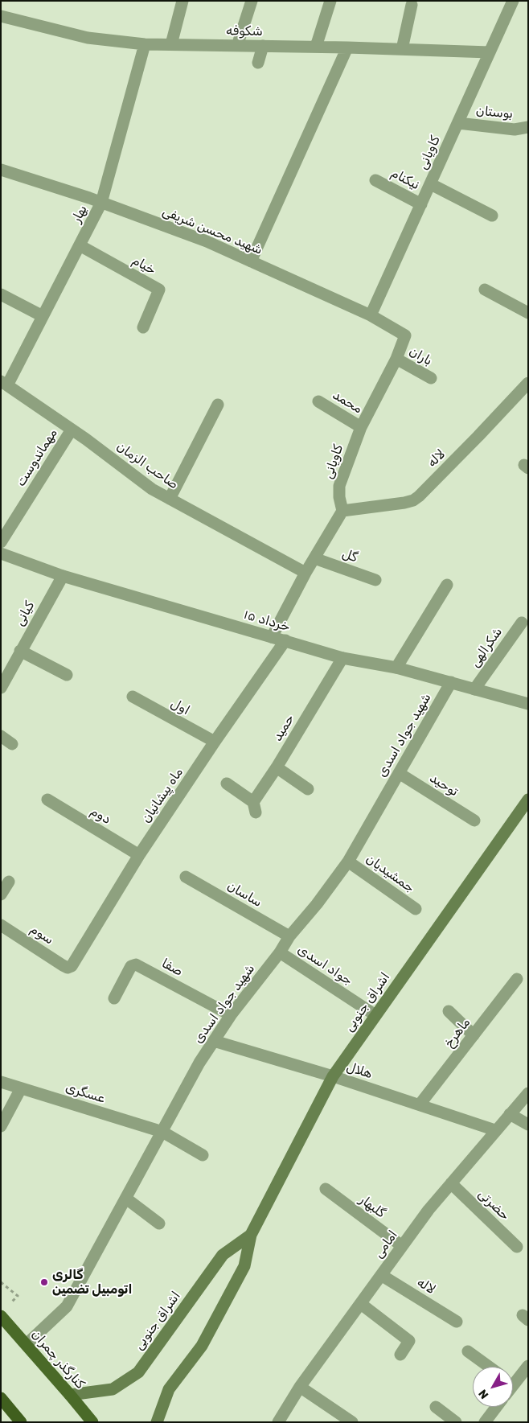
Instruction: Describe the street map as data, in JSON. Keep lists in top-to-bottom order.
{
  "streets": {
    "main road": ["اشراق جنوبی", "کنارگذر چمران"],
    "street": [
      "شکوفه",
      "بوستان",
      "کاویانی",
      "نیکنام",
      "بهار",
      "شهید محسن شریفی",
      "خیام",
      "باران",
      "محمد",
      "مهماندوست",
      "لاله",
      "صاحب الزمان",
      "گل",
      "کیانی",
      "۱۵ خرداد",
      "شکرالهی",
      "اول",
      "حمید",
      "شهید جواد اسدی",
      "توحید",
      "ماه پیشانیان",
      "دوم",
      "جمشیدیان",
      "ساسان",
      "سوم",
      "جواد اسدی",
      "صفا",
      "ماهرخ",
      "هلال",
      "عسگری",
      "حضرتی",
      "گلبهار",
      "امامی"
    ]
  },
  "crossings": [
    ["شکوفه", "کاویانی"],
    ["شکوفه", "بهار"],
    ["بوستان", "کاویانی"],
    ["کاویانی", "نیکنام"],
    ["کاویانی", "شهید محسن شریفی"],
    ["کاویانی", "باران"],
    ["کاویانی", "محمد"],
    ["کاویانی", "لاله"],
    ["بهار", "شهید محسن شریفی"],
    ["بهار", "خیام"],
    ["بهار", "صاحب الزمان"],
    ["مهماندوست", "صاحب الزمان"],
    ["لاله", "امامی"],
    ["کیانی", "۱۵ خرداد"],
    ["۱۵ خرداد", "شکرالهی"],
    ["۱۵ خرداد", "حمید"],
    ["۱۵ خرداد", "شهید جواد اسدی"],
    ["۱۵ خرداد", "ماه پیشانیان"],
    ["اول", "ماه پیشانیان"],
    ["شهید جواد اسدی", "توحید"],
    ["شهید جواد اسدی", "جمشیدیان"],
    ["شهید جواد اسدی", "ساسان"],
    ["شهید جواد اسدی", "جواد اسدی"],
    ["شهید جواد اسدی", "صفا"],
    ["شهید جواد اسدی", "هلال"],
    ["شهید جواد اسدی", "عسگری"],
    ["شهید جواد اسدی", "کنارگذر چمران"],
    ["ماه پیشانیان", "دوم"],
    ["ماه پیشانیان", "سوم"],
    ["جواد اسدی", "اشراق جنوبی"],
    ["اشراق جنوبی", "هلال"],
    ["اشراق جنوبی", "کنارگذر چمران"],
    ["ماهرخ", "هلال"],
    ["هلال", "امامی"],
    ["حضرتی", "امامی"],
    ["گلبهار", "امامی"]
  ],
  "places": ["گالری اتومبیل تضمین"],
  "north": "bottom left"
}
